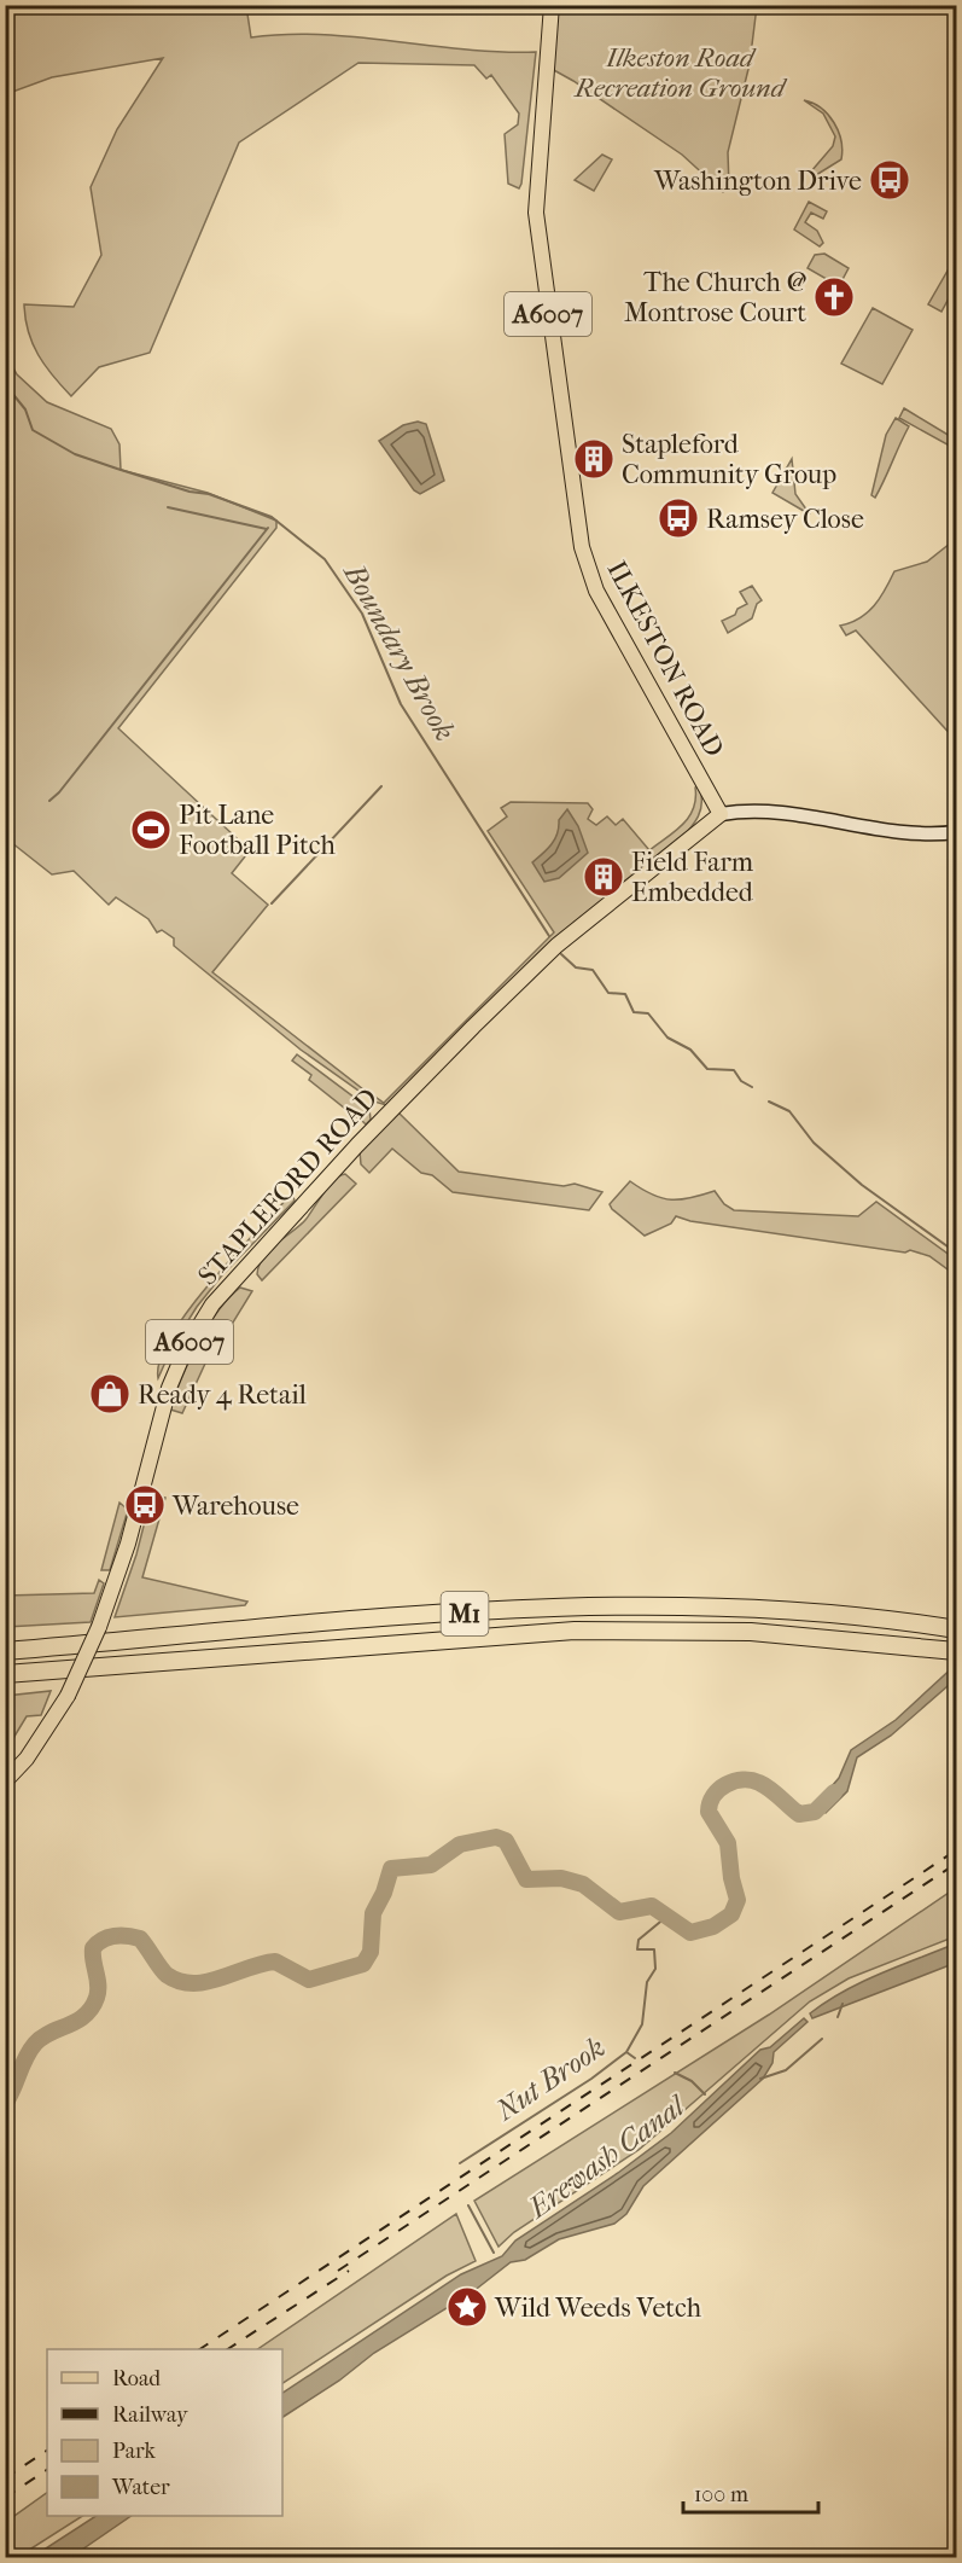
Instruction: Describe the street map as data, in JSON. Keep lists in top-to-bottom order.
{
  "streets": {
    "highway": ["M1"],
    "main road": ["A6007", "ILKESTON ROAD", "STAPLEFORD ROAD"]
  },
  "crossings": [
    ["ILKESTON ROAD", "STAPLEFORD ROAD"]
  ],
  "water": ["Boundary Brook", "Nut Brook", "Erewash Canal"],
  "parks": ["Ilkeston Road Recreation Ground"],
  "places": {
    "bus stop": ["Washington Drive", "Ramsey Close", "Warehouse"],
    "church": ["The Church @ Montrose Court"],
    "building": ["Stapleford Community Group", "Field Farm Embedded"],
    "sports": ["Pit Lane Football Pitch"],
    "shop": ["Ready 4 Retail"],
    "place": ["Wild Weeds Vetch"]
  },
  "legend": [
    "Road",
    "Railway",
    "Park",
    "Water"
  ],
  "scale_bar": "100 m"
}
